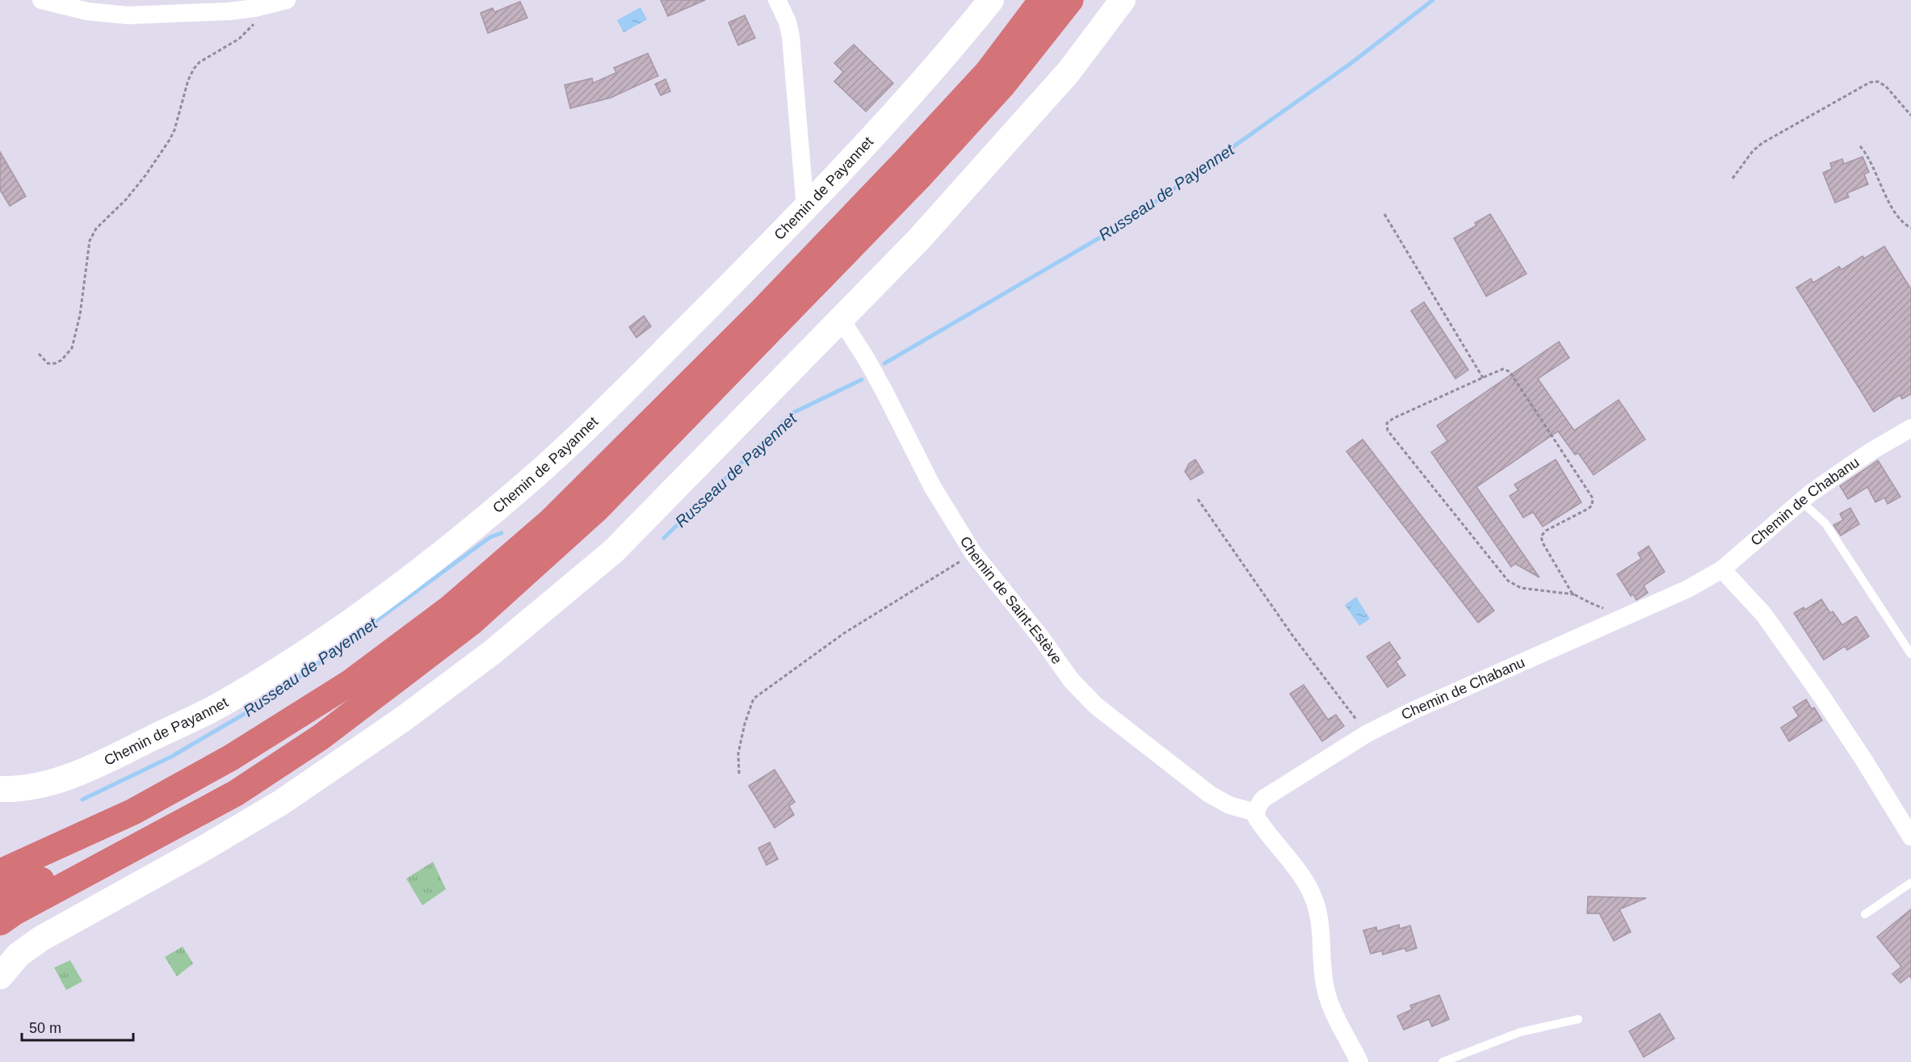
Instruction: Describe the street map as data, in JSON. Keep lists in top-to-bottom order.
{
  "streets": {
    "street": ["Chemin de Payannet", "Chemin de Chabanu", "Chemin de Saint-Estève"]
  },
  "crossings": [
    ["Chemin de Chabanu", "Chemin de Saint-Estève"]
  ],
  "water": ["Russeau de Payennet"],
  "scale_bar": "50 m"
}
